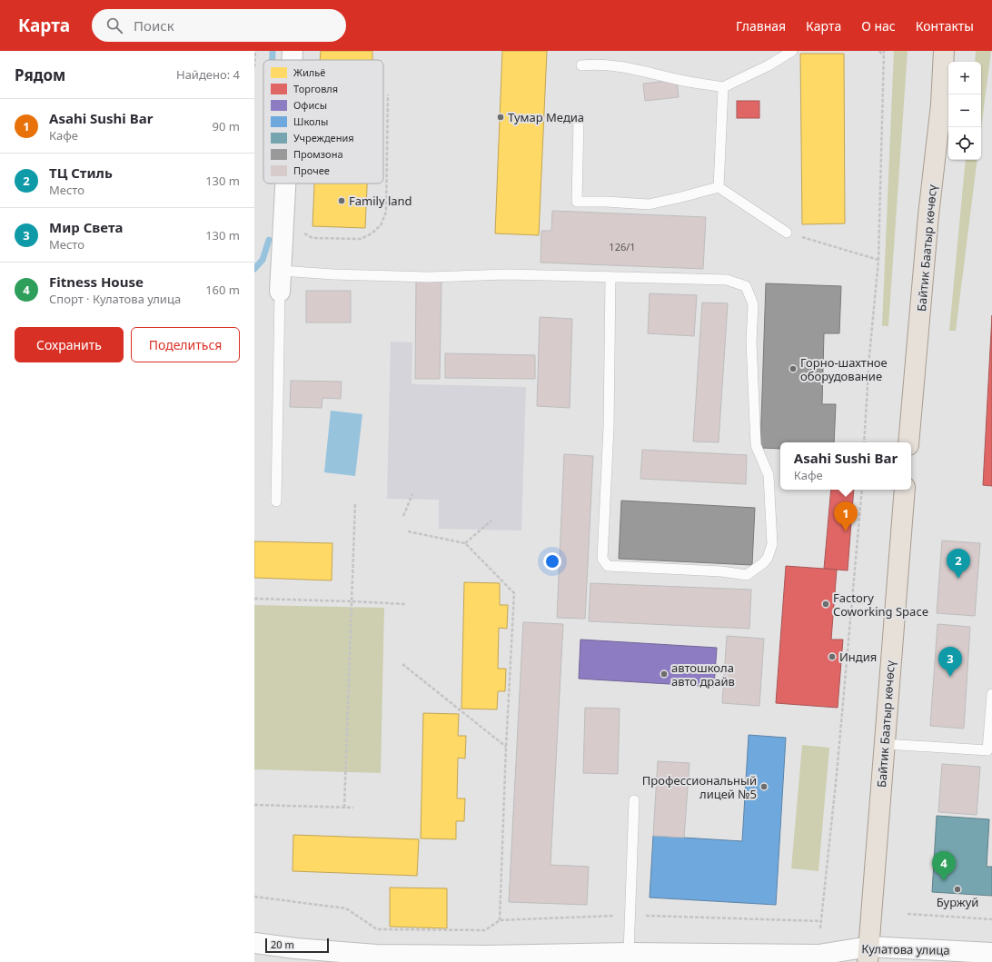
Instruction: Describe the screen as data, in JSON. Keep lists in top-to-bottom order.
{
  "streets": {
    "main road": ["Байтик Баатыр көчөсү"],
    "street": ["Кулатова улица"]
  },
  "crossings": [
    ["Байтик Баатыр көчөсү", "Кулатова улица"]
  ],
  "places": [
    "Тумар Медиа",
    "Family land",
    "Горно-шахтное оборудование",
    "Factory Coworking Space",
    "Индия",
    "автошкола авто драйв",
    "Профессиональный лицей №5",
    "Буржуй"
  ],
  "house_numbers": ["126/1"],
  "legend": [
    "Жильё",
    "Торговля",
    "Офисы",
    "Школы",
    "Учреждения",
    "Промзона",
    "Прочее"
  ],
  "scale_bar": "20 m",
  "page": {
    "header": "Карта",
    "search": "Поиск",
    "nav": [
      "Главная",
      "Карта",
      "О нас",
      "Контакты"
    ],
    "heading": ["Рядом", "Найдено: 4"],
    "map_buttons": ["+", "−"],
    "list": [
      {
        "mark": "1",
        "name": "Asahi Sushi Bar",
        "note": "Кафе",
        "value": "90 m"
      },
      {
        "mark": "2",
        "name": "ТЦ Стиль",
        "note": "Место",
        "value": "130 m"
      },
      {
        "mark": "3",
        "name": "Мир Света",
        "note": "Место",
        "value": "130 m"
      },
      {
        "mark": "4",
        "name": "Fitness House",
        "note": "Спорт · Кулатова улица",
        "value": "160 m"
      }
    ],
    "buttons": ["Сохранить", "Поделиться"],
    "popup": ["Asahi Sushi Bar", "Кафе"],
    "pins": [
      "1",
      "2",
      "3",
      "4"
    ],
    "scale": "20 m"
  }
}
